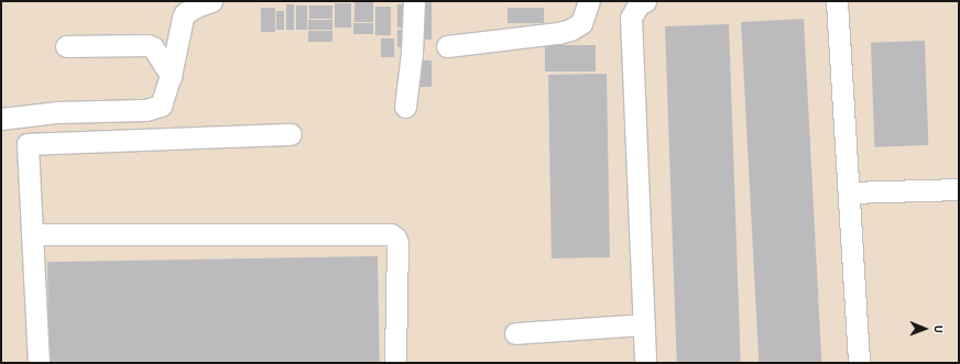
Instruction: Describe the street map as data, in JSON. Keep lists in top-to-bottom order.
{
  "north": "right"
}
